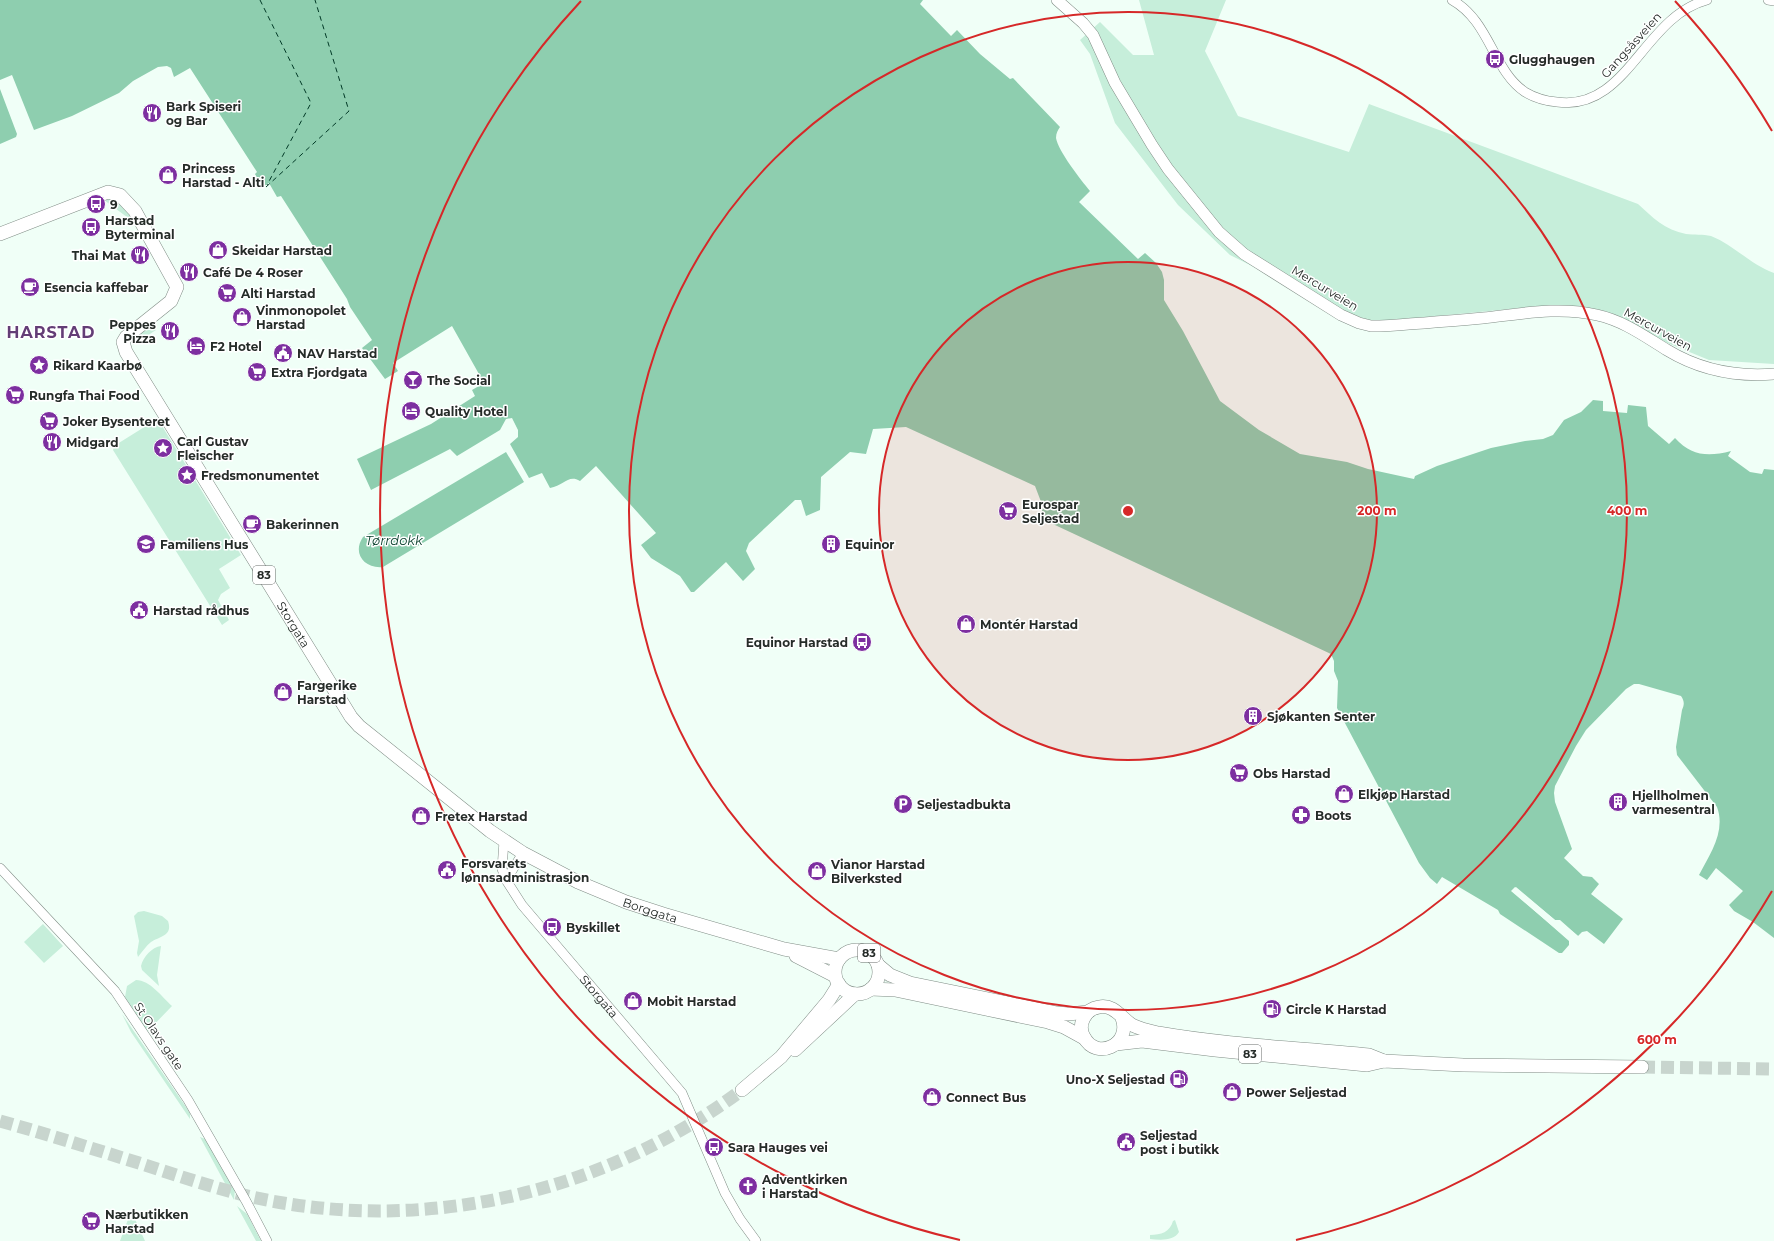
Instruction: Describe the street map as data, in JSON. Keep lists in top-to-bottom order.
{
  "streets": {
    "highway": ["83", "Storgata", "Borggata"],
    "main road": ["Mercurveien"],
    "street": ["Gangsåsveien", "St Olavs gate"]
  },
  "crossings": [
    ["83", "Borggata"],
    ["Storgata", "Borggata"]
  ],
  "districts": ["HARSTAD"],
  "water": ["Tørrdokk"],
  "places": {
    "bus stop": [
      "Glugghaugen",
      "9",
      "Harstad Byterminal",
      "Equinor Harstad",
      "Byskillet",
      "Sara Hauges vei"
    ],
    "restaurant": [
      "Bark Spiseri og Bar",
      "Thai Mat",
      "Café De 4 Roser",
      "Peppes Pizza",
      "Midgard"
    ],
    "shop": [
      "Princess Harstad - Alti",
      "Skeidar Harstad",
      "Vinmonopolet Harstad",
      "Montér Harstad",
      "Fargerike Harstad",
      "Elkjøp Harstad",
      "Fretex Harstad",
      "Vianor Harstad Bilverksted",
      "Mobit Harstad",
      "Power Seljestad",
      "Connect Bus"
    ],
    "cafe": ["Esencia kaffebar", "Bakerinnen"],
    "supermarket": [
      "Alti Harstad",
      "Extra Fjordgata",
      "Rungfa Thai Food",
      "Joker Bysenteret",
      "Eurospar Seljestad",
      "Obs Harstad",
      "Nærbutikken Harstad"
    ],
    "hotel": ["F2 Hotel", "Quality Hotel"],
    "public building": [
      "NAV Harstad",
      "Harstad rådhus",
      "Forsvarets lønnsadministrasjon",
      "Seljestad post i butikk"
    ],
    "place": ["Rikard Kaarbø", "Carl Gustav Fleischer", "Fredsmonumentet"],
    "bar": ["The Social"],
    "school or university": ["Familiens Hus"],
    "building": ["Equinor", "Sjøkanten Senter", "Hjellholmen varmesentral"],
    "parking": ["Seljestadbukta"],
    "pharmacy": ["Boots"],
    "fuel station": ["Circle K Harstad", "Uno-X Seljestad"],
    "church": ["Adventkirken i Harstad"]
  },
  "rings": ["200 m", "400 m", "600 m"]
}
